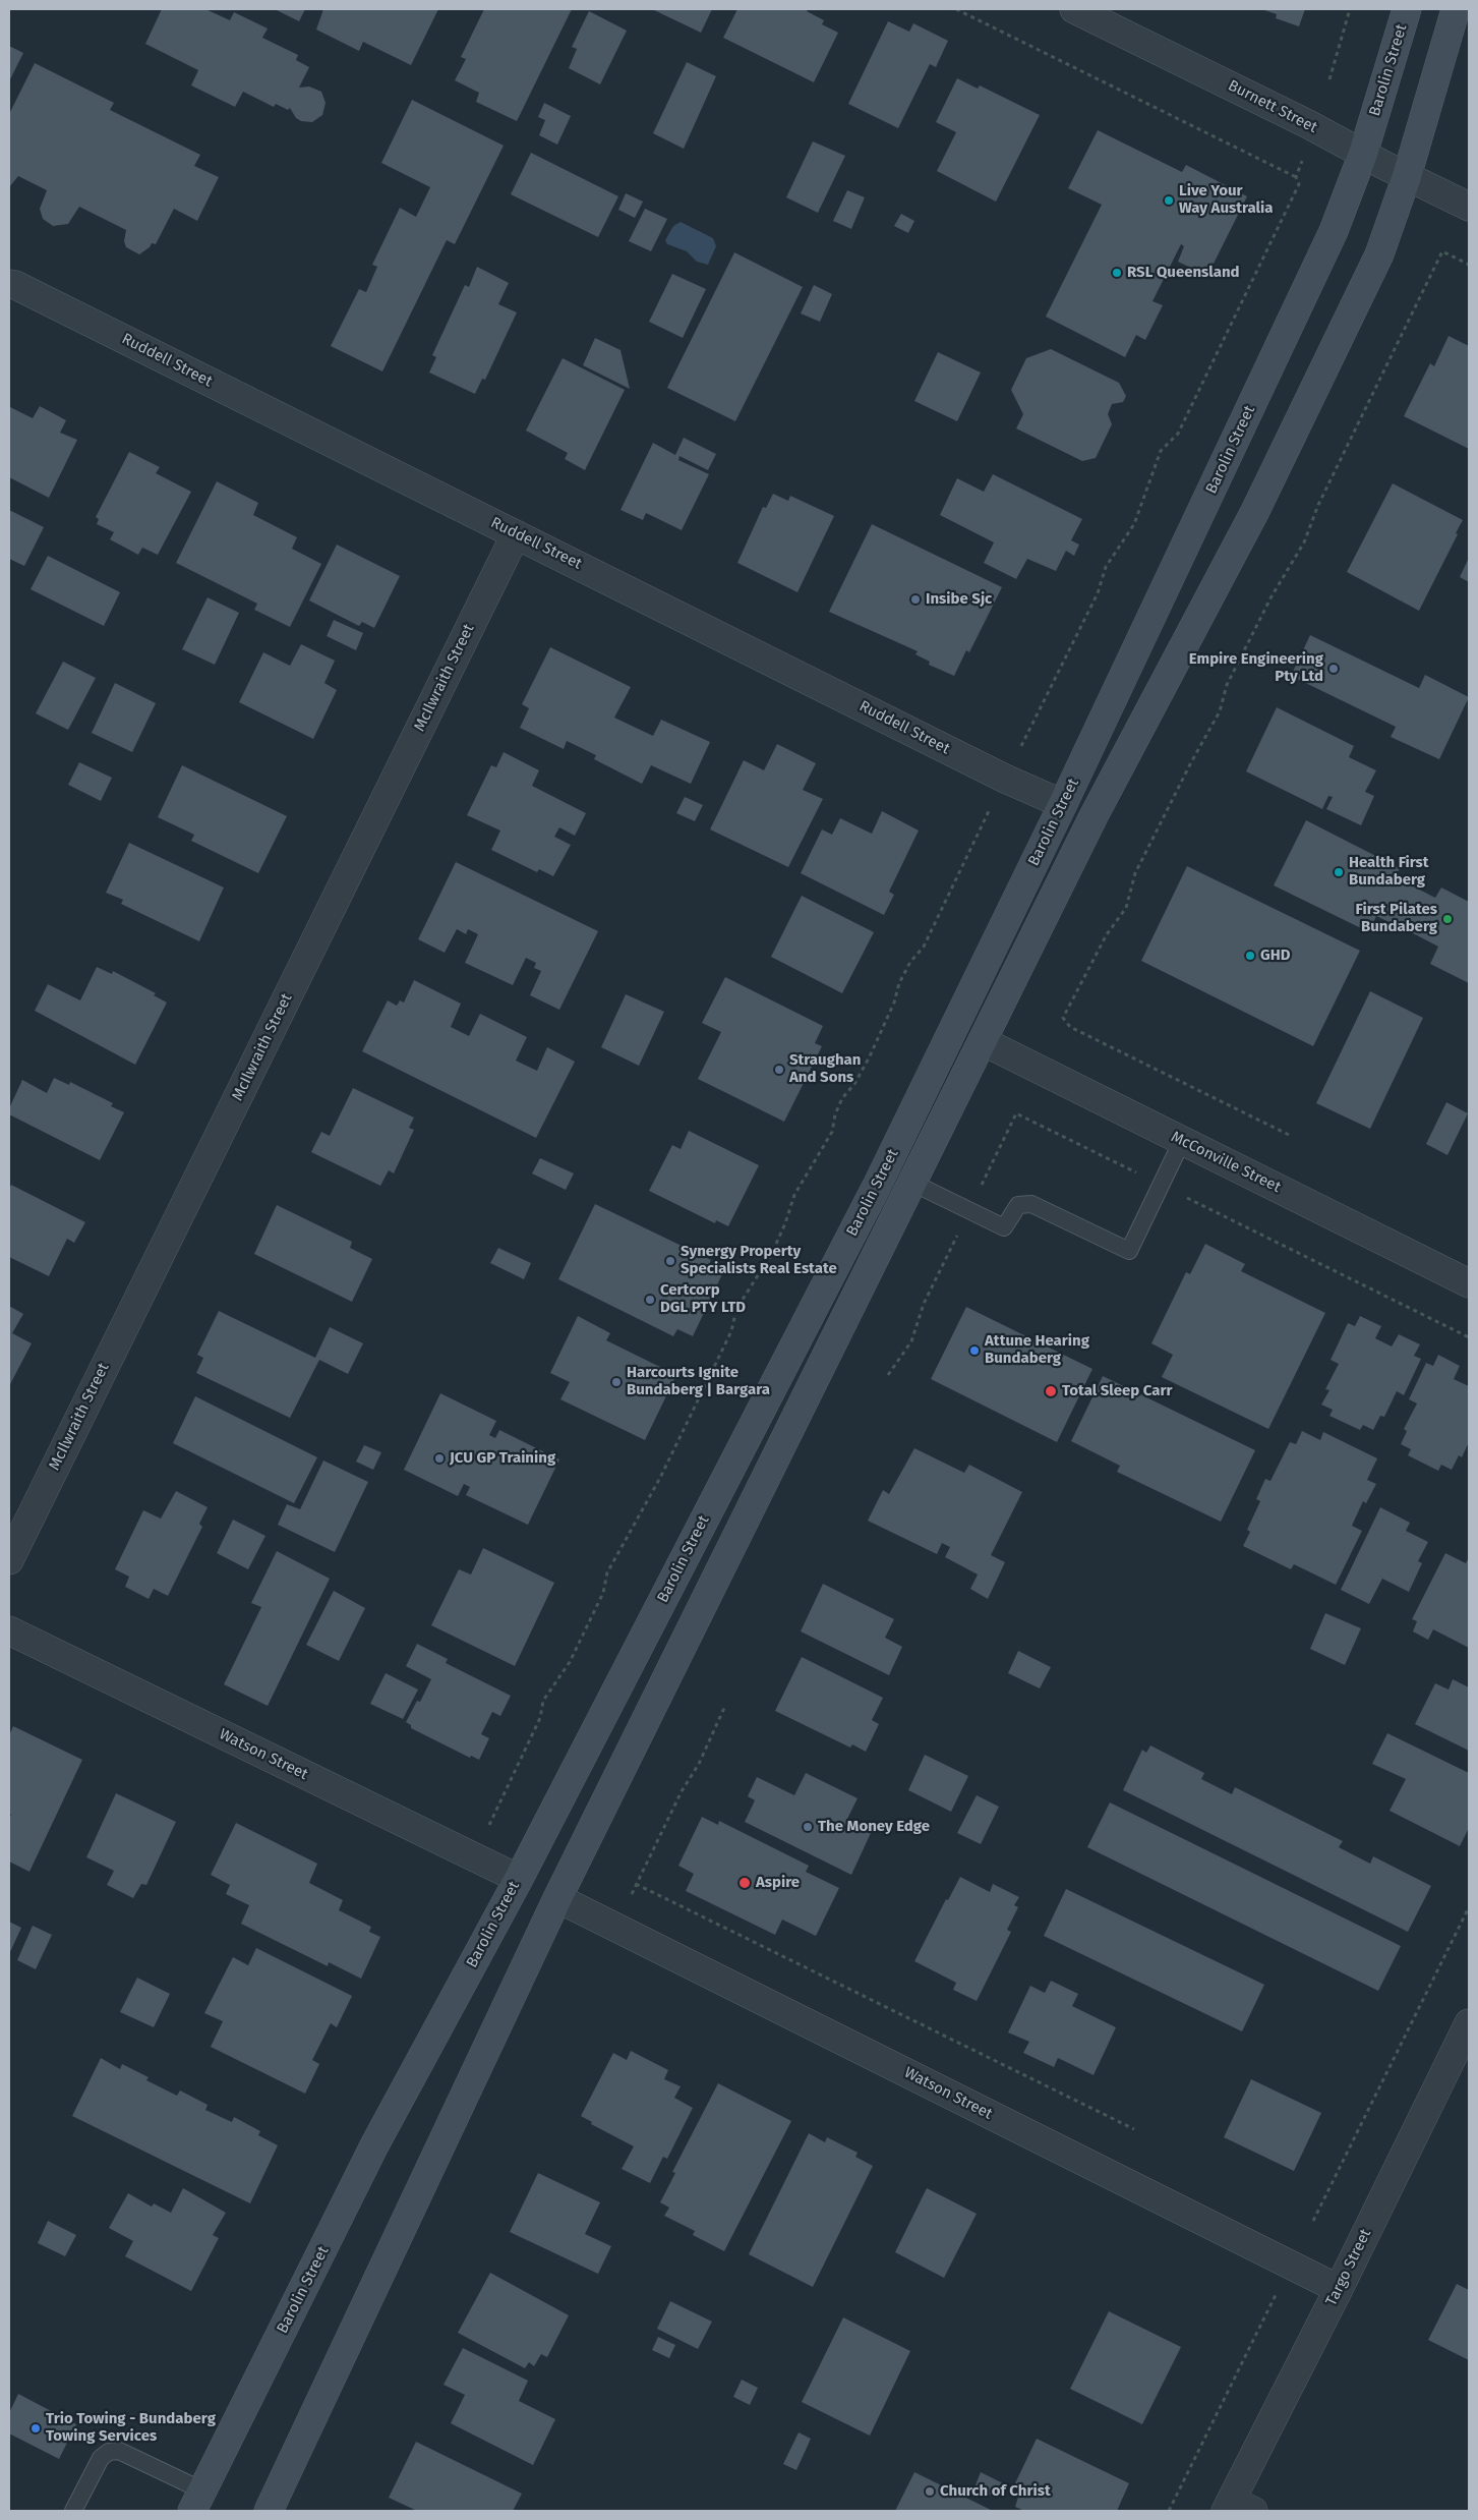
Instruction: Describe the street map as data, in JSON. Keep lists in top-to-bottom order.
{
  "streets": {
    "main road": ["Barolin Street"],
    "street": [
      "Burnett Street",
      "Ruddell Street",
      "McIlwraith Street",
      "McConville Street",
      "Watson Street",
      "Targo Street"
    ]
  },
  "crossings": [
    ["Barolin Street", "Burnett Street"],
    ["Barolin Street", "Ruddell Street"],
    ["Barolin Street", "McConville Street"],
    ["Barolin Street", "Watson Street"],
    ["Ruddell Street", "McIlwraith Street"],
    ["Watson Street", "Targo Street"]
  ],
  "places": [
    "Live Your Way Australia",
    "RSL Queensland",
    "Insibe Sjc",
    "Empire Engineering Pty Ltd",
    "Health First Bundaberg",
    "First Pilates Bundaberg",
    "GHD",
    "Straughan And Sons",
    "Synergy Property Specialists Real Estate",
    "Certcorp DGL PTY LTD",
    "Attune Hearing Bundaberg",
    "Harcourts Ignite Bundaberg | Bargara",
    "Total Sleep Carr",
    "JCU GP Training",
    "The Money Edge",
    "Aspire",
    "Trio Towing - Bundaberg Towing Services",
    "Church of Christ"
  ]
}
